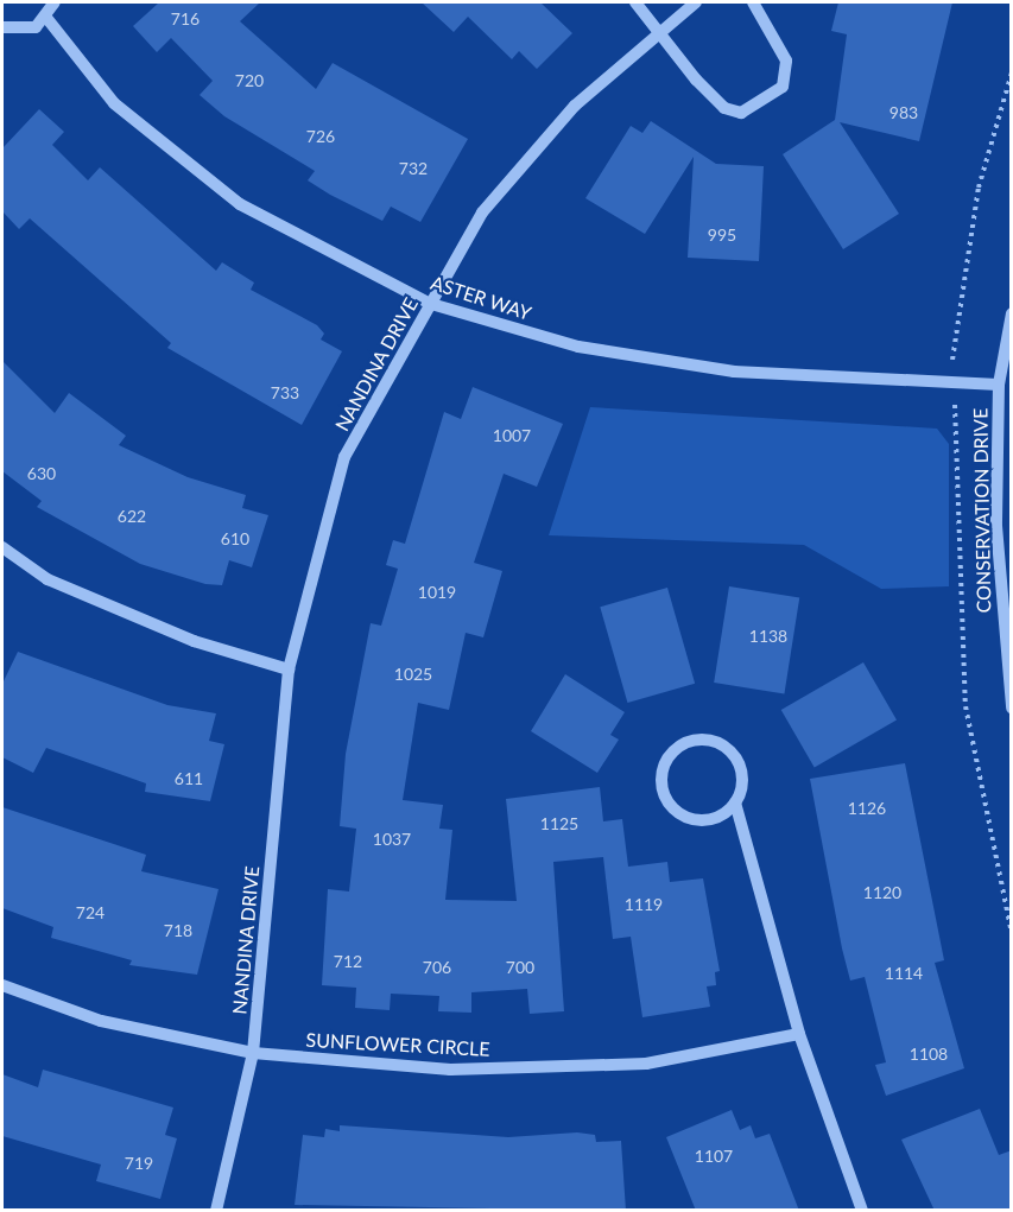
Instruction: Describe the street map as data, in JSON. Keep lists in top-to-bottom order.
{
  "streets": {
    "street": [
      "ASTER WAY",
      "NANDINA DRIVE",
      "CONSERVATION DRIVE",
      "SUNFLOWER CIRCLE"
    ]
  },
  "crossings": [
    ["ASTER WAY", "NANDINA DRIVE"],
    ["ASTER WAY", "CONSERVATION DRIVE"],
    ["NANDINA DRIVE", "SUNFLOWER CIRCLE"]
  ],
  "house_numbers": [
    "716",
    "720",
    "983",
    "726",
    "732",
    "995",
    "733",
    "1007",
    "630",
    "622",
    "610",
    "1019",
    "1138",
    "1025",
    "611",
    "1126",
    "1125",
    "1037",
    "1120",
    "1119",
    "724",
    "718",
    "712",
    "706",
    "700",
    "1114",
    "1108",
    "1107",
    "719"
  ]
}
